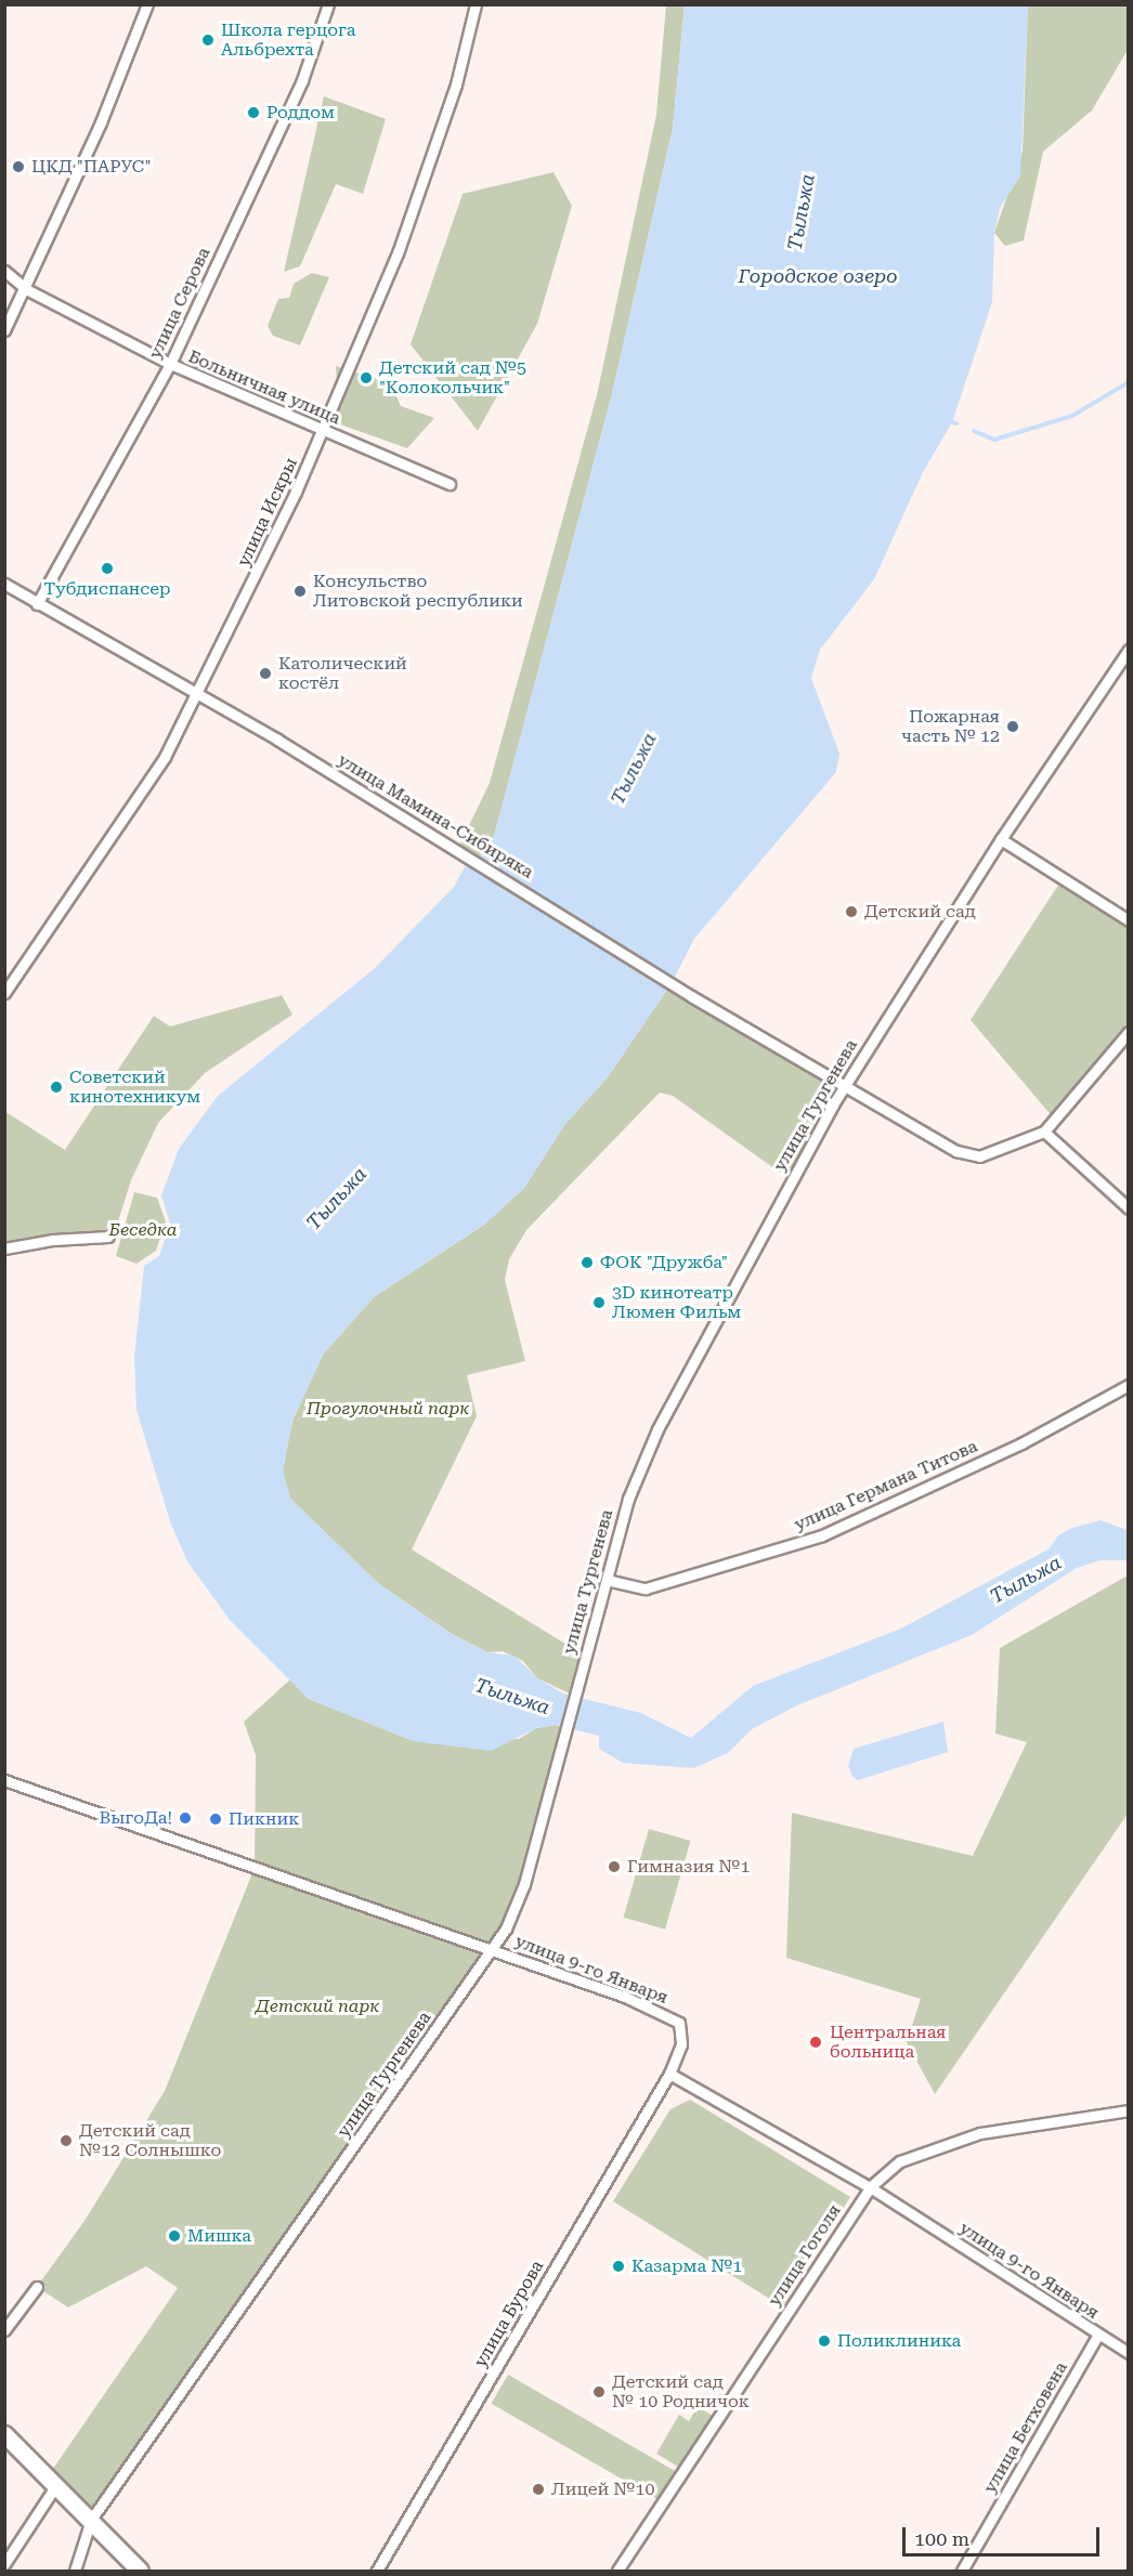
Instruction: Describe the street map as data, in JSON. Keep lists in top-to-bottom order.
{
  "streets": {
    "street": [
      "улица Серова",
      "Больничная улица",
      "улица Искры",
      "улица Мамина-Сибиряка",
      "улица Тургенева",
      "улица Германа Титова",
      "улица 9-го Января",
      "улица Гоголя",
      "улица Бурова",
      "улица Бетховена"
    ]
  },
  "crossings": [
    ["улица Серова", "Больничная улица"],
    ["улица Серова", "улица Мамина-Сибиряка"],
    ["Больничная улица", "улица Искры"],
    ["улица Искры", "улица Мамина-Сибиряка"],
    ["улица Мамина-Сибиряка", "улица Тургенева"],
    ["улица Тургенева", "улица Германа Титова"],
    ["улица Тургенева", "улица 9-го Января"],
    ["улица 9-го Января", "улица Гоголя"],
    ["улица 9-го Января", "улица Бурова"],
    ["улица 9-го Января", "улица Бетховена"]
  ],
  "water": ["Тыльжа", "Городское озеро"],
  "parks": ["Беседка", "Прогулочный парк", "Детский парк"],
  "places": [
    "Школа герцога Альбрехта",
    "Роддом",
    "ЦКД \"ПАРУС\"",
    "Детский сад №5 \"Колокольчик\"",
    "Тубдиспансер",
    "Консульство Литовской республики",
    "Католический костёл",
    "Пожарная часть № 12",
    "Детский сад",
    "Советский кинотехникум",
    "ФОК \"Дружба\"",
    "3D кинотеатр Люмен Фильм",
    "ВыгоДа!",
    "Пикник",
    "Гимназия №1",
    "Центральная больница",
    "Детский сад №12 Солнышко",
    "Мишка",
    "Казарма №1",
    "Поликлиника",
    "Детский сад № 10 Родничок",
    "Лицей №10"
  ],
  "scale_bar": "100 m"
}
